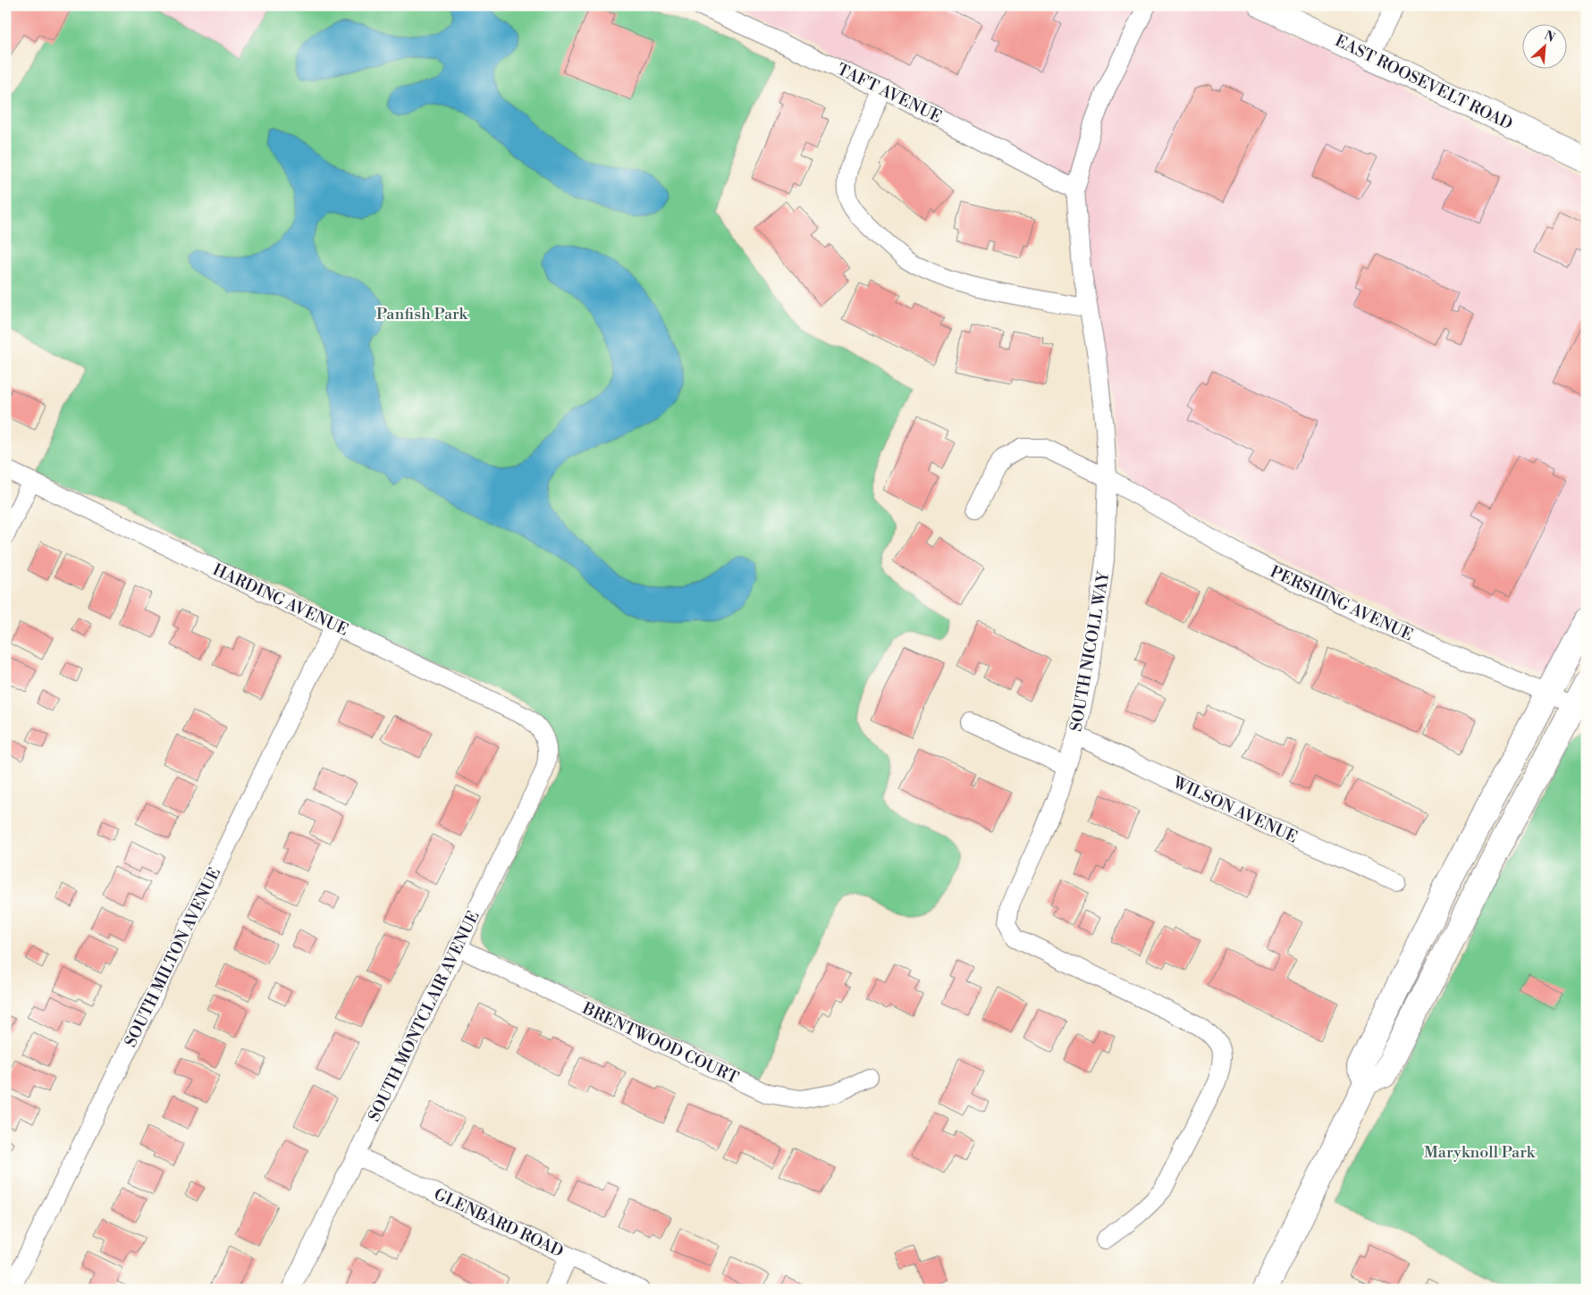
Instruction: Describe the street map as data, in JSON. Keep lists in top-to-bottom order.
{
  "streets": {
    "main road": ["EAST ROOSEVELT ROAD"],
    "street": [
      "TAFT AVENUE",
      "HARDING AVENUE",
      "PERSHING AVENUE",
      "SOUTH NICOLL WAY",
      "WILSON AVENUE",
      "SOUTH MILTON AVENUE",
      "SOUTH MONTCLAIR AVENUE",
      "BRENTWOOD COURT",
      "GLENBARD ROAD"
    ]
  },
  "crossings": [
    ["TAFT AVENUE", "SOUTH NICOLL WAY"],
    ["HARDING AVENUE", "SOUTH MILTON AVENUE"],
    ["HARDING AVENUE", "SOUTH MONTCLAIR AVENUE"],
    ["PERSHING AVENUE", "SOUTH NICOLL WAY"],
    ["SOUTH NICOLL WAY", "WILSON AVENUE"],
    ["SOUTH MONTCLAIR AVENUE", "BRENTWOOD COURT"],
    ["SOUTH MONTCLAIR AVENUE", "GLENBARD ROAD"]
  ],
  "parks": ["Panfish Park", "Maryknoll Park"],
  "north": "top right"
}
